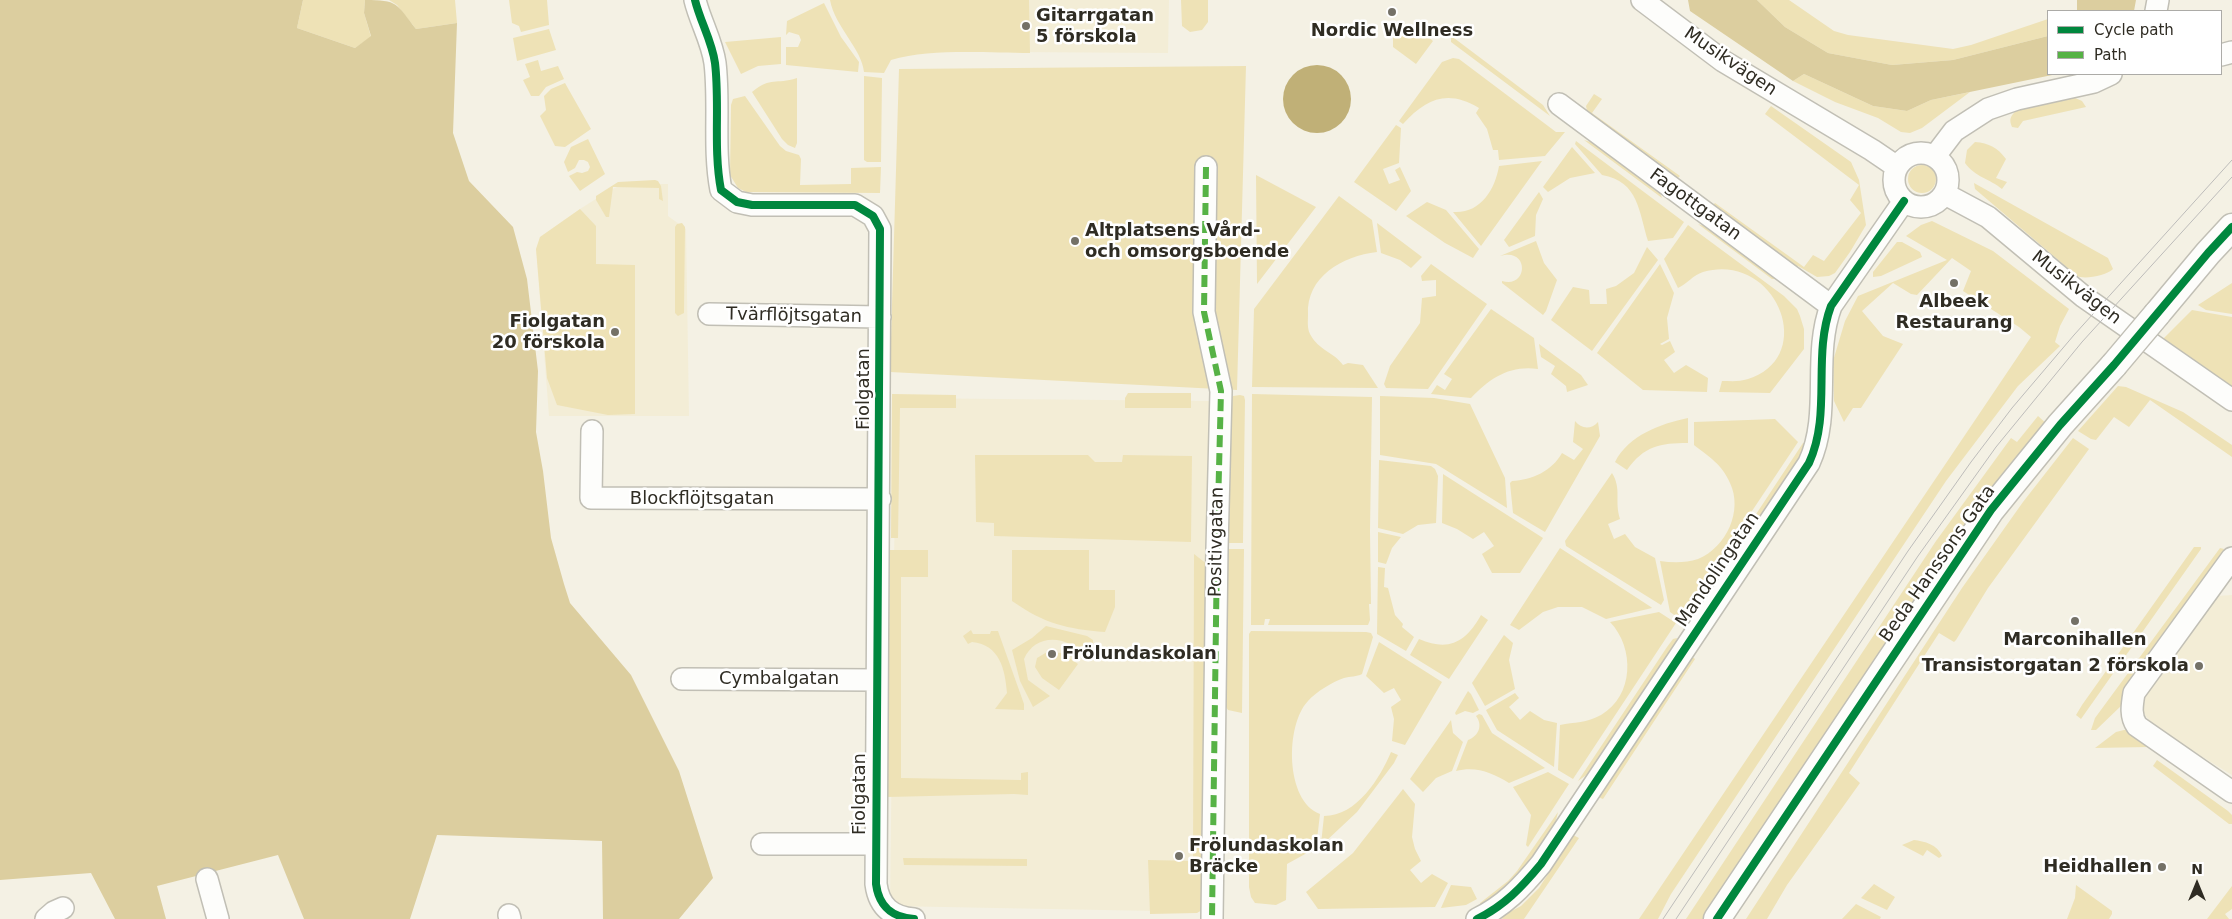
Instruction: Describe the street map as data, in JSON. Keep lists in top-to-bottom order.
{
  "streets": {
    "street": [
      "Musikvägen",
      "Fagottgatan",
      "Tvärflöjtsgatan",
      "Fiolgatan",
      "Blockflöjtsgatan",
      "Positivgatan",
      "Beda Hanssons Gata",
      "Mandolingatan",
      "Cymbalgatan"
    ]
  },
  "crossings": [
    ["Musikvägen", "Mandolingatan"],
    ["Fagottgatan", "Mandolingatan"],
    ["Tvärflöjtsgatan", "Fiolgatan"],
    ["Fiolgatan", "Blockflöjtsgatan"],
    ["Fiolgatan", "Cymbalgatan"]
  ],
  "places": [
    "Nordic Wellness",
    "Gitarrgatan 5 förskola",
    "Altplatsens Vård- och omsorgsboende",
    "Albeek Restaurang",
    "Fiolgatan 20 förskola",
    "Marconihallen",
    "Frölundaskolan",
    "Transistorgatan 2 förskola",
    "Frölundaskolan Bräcke",
    "Heidhallen"
  ],
  "legend": ["Cycle path", "Path"],
  "north": "top"
}
